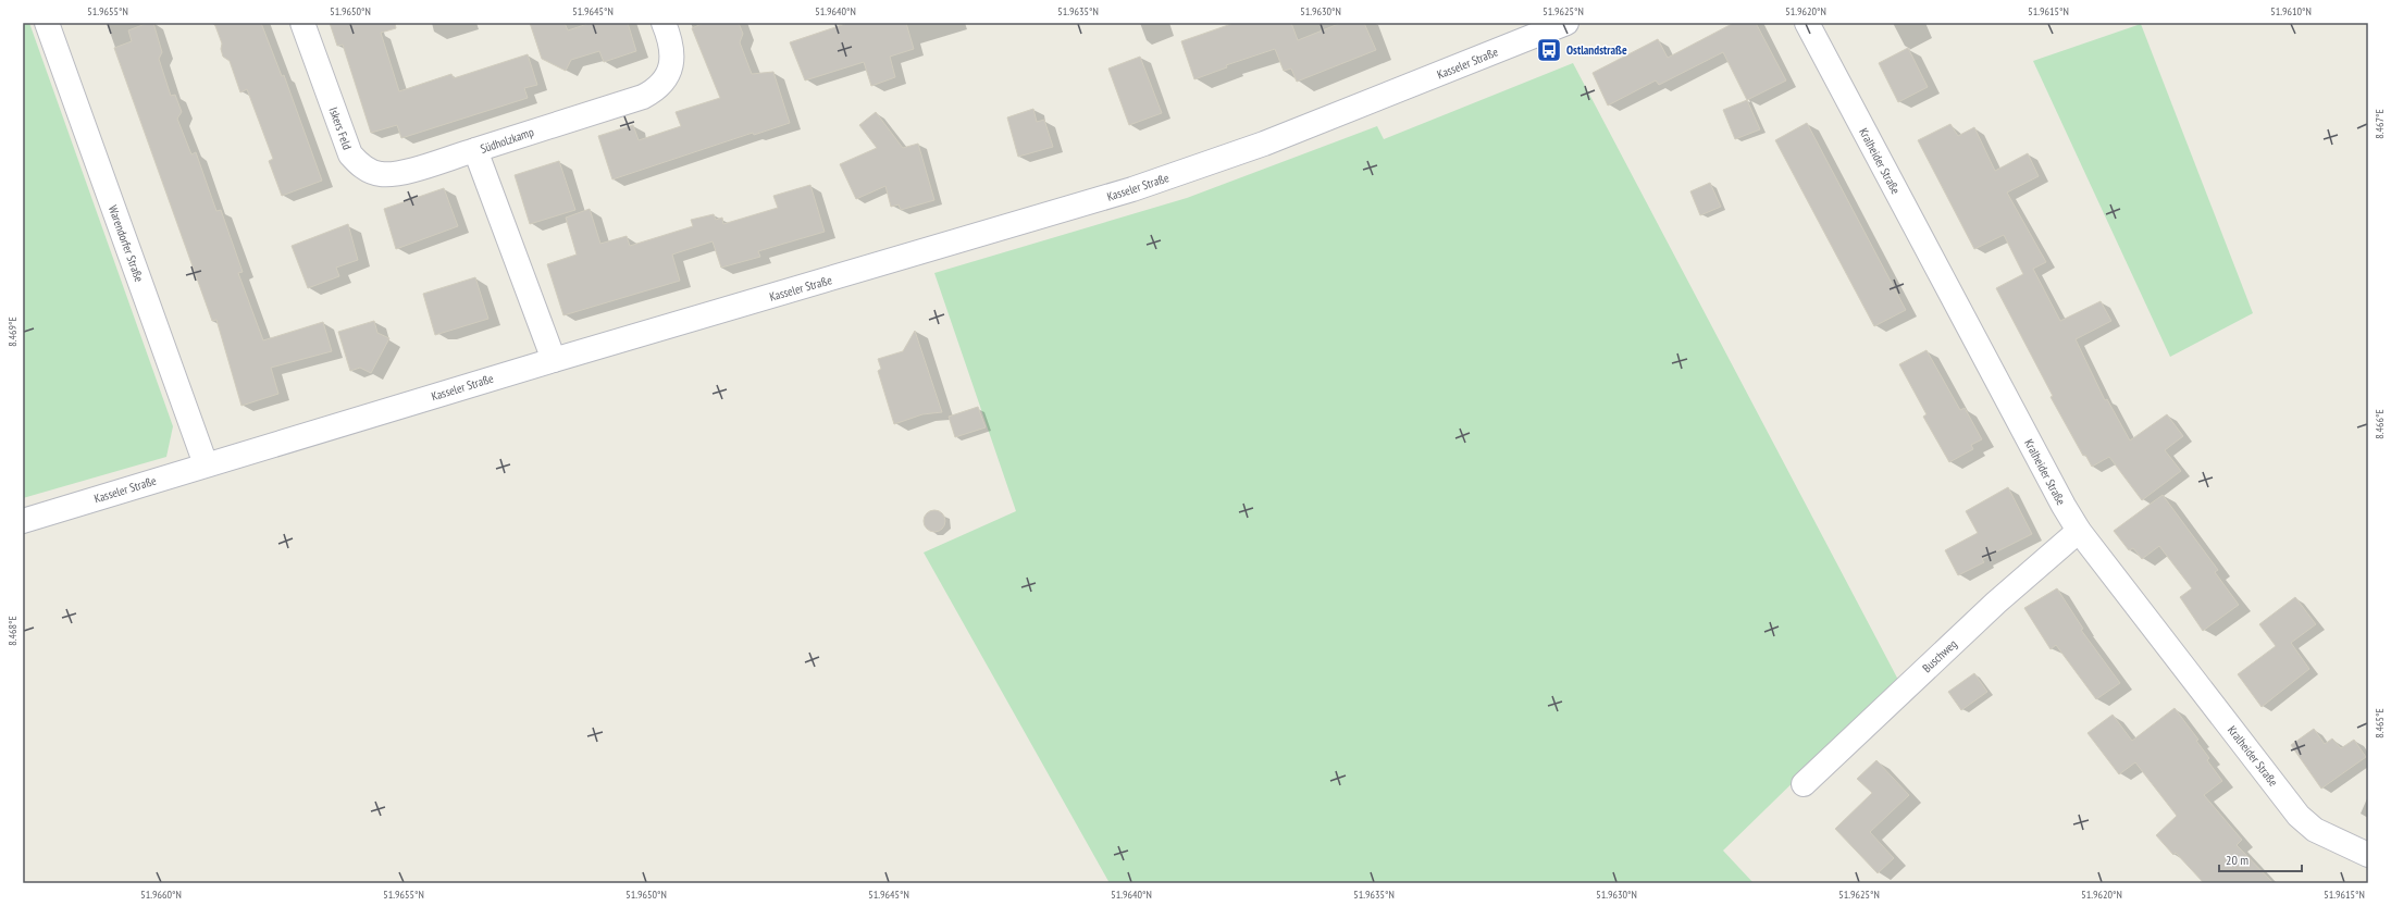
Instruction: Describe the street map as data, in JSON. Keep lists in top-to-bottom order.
{
  "streets": {
    "street": [
      "Kasseler Straße",
      "Iskers Feld",
      "Südholzkamp",
      "Kralheider Straße",
      "Warendorfer Straße",
      "Buschweg"
    ]
  },
  "crossings": [
    ["Kasseler Straße", "Südholzkamp"],
    ["Kasseler Straße", "Warendorfer Straße"],
    ["Iskers Feld", "Südholzkamp"],
    ["Kralheider Straße", "Buschweg"]
  ],
  "places": {
    "bus stop": ["Ostlandstraße"]
  },
  "scale_bar": "20 m",
  "coordinates": [
    "51.9655°N",
    "51.9650°N",
    "51.9645°N",
    "51.9640°N",
    "51.9635°N",
    "51.9630°N",
    "51.9625°N",
    "51.9620°N",
    "51.9615°N",
    "51.9610°N",
    "8.467°E",
    "8.469°E",
    "8.466°E",
    "8.468°E",
    "8.465°E",
    "51.9660°N"
  ]
}
